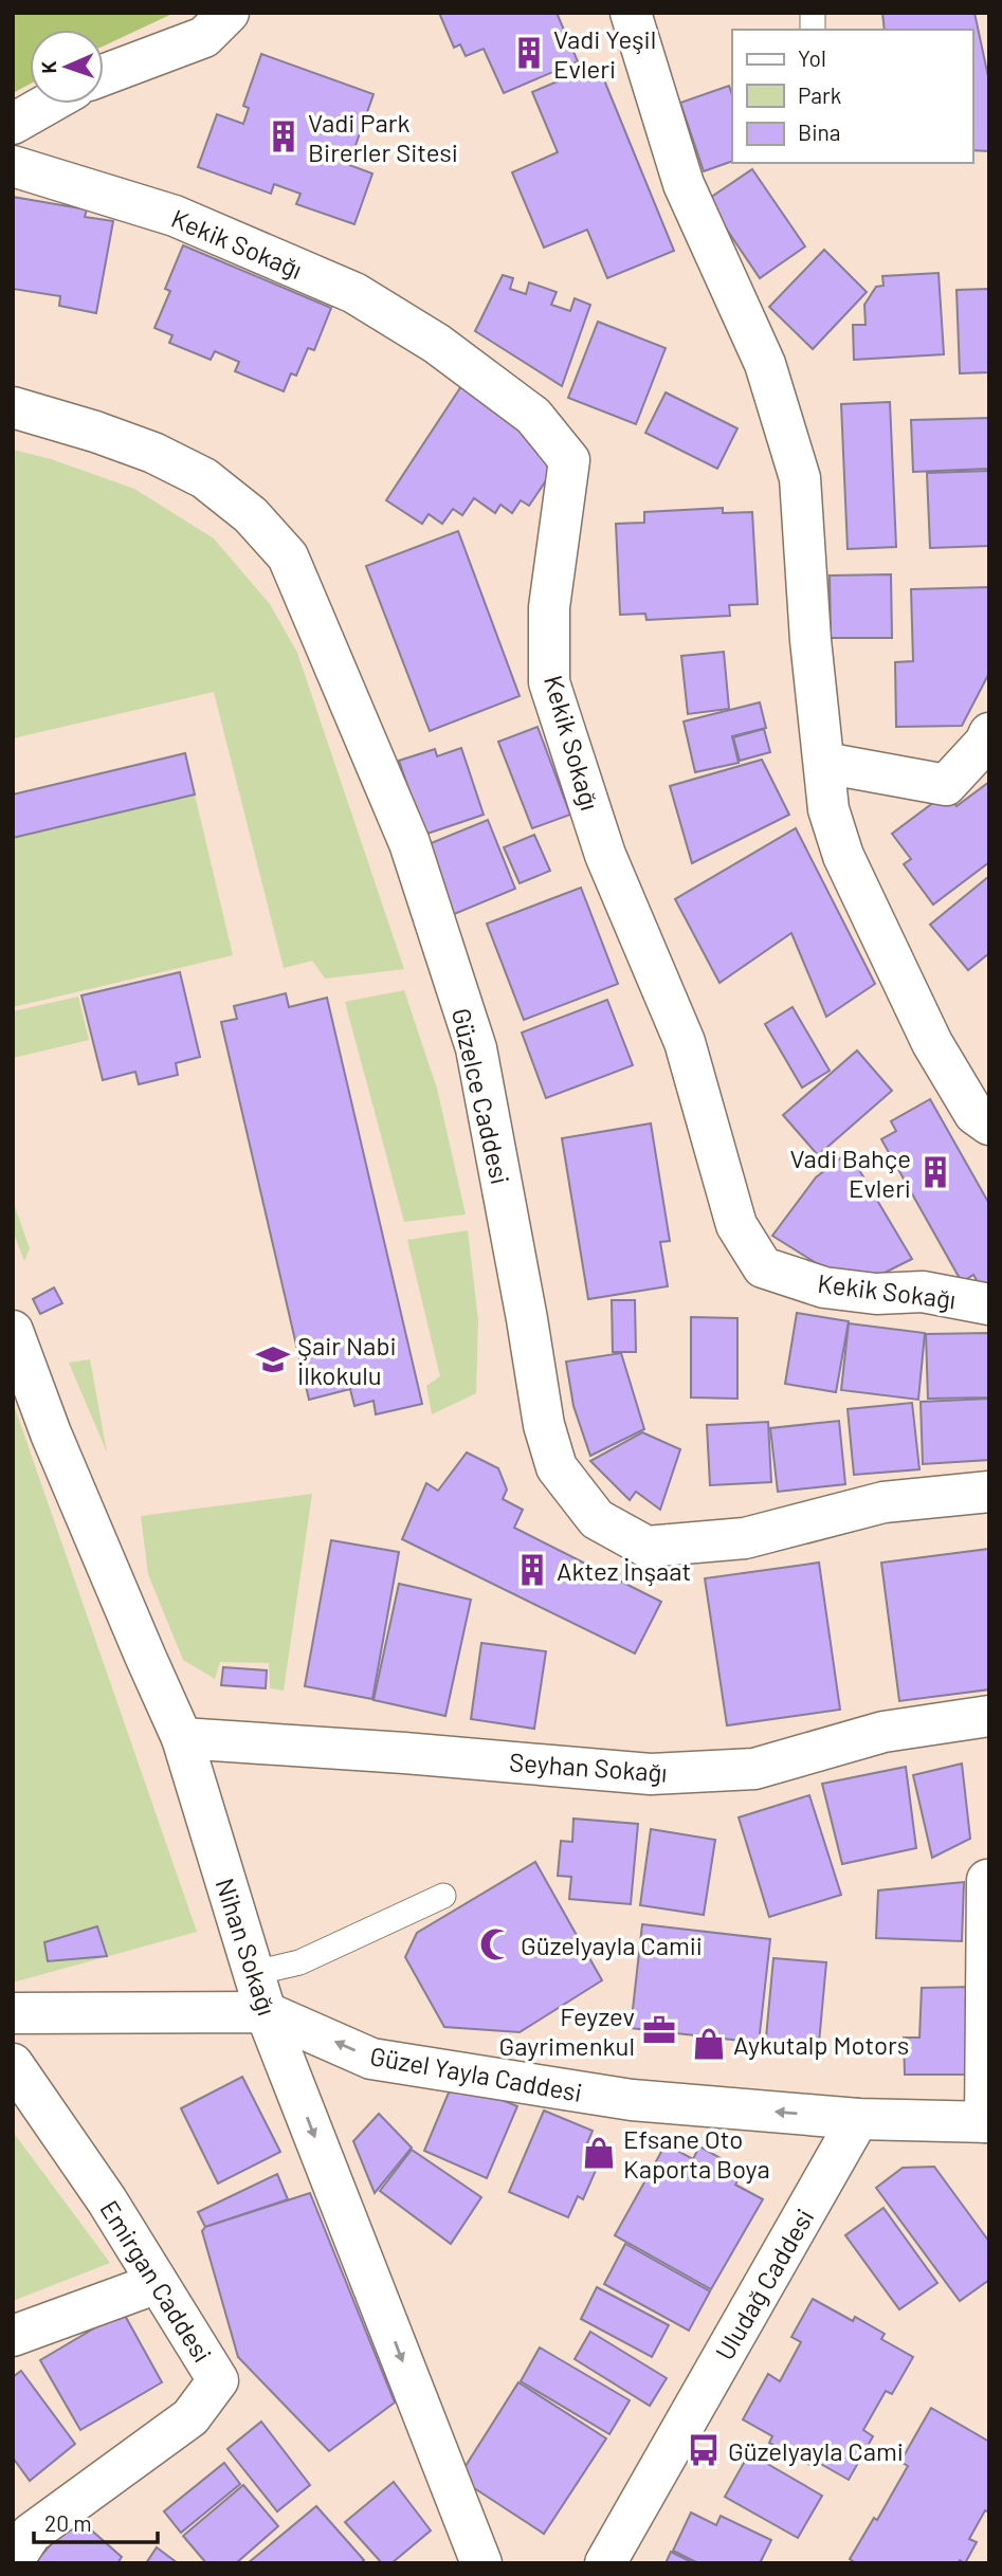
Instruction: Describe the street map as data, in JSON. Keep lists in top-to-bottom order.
{
  "streets": {
    "street": [
      "Kekik Sokağı",
      "Güzelce Caddesi",
      "Seyhan Sokağı",
      "Nihan Sokağı",
      "Güzel Yayla Caddesi",
      "Emirgan Caddesi",
      "Uludağ Caddesi"
    ]
  },
  "crossings": [
    ["Seyhan Sokağı", "Nihan Sokağı"],
    ["Nihan Sokağı", "Güzel Yayla Caddesi"],
    ["Güzel Yayla Caddesi", "Uludağ Caddesi"]
  ],
  "one_way": ["Nihan Sokağı", "Güzel Yayla Caddesi"],
  "places": {
    "building": [
      "Vadi Yeşil Evleri",
      "Vadi Park Birerler Sitesi",
      "Vadi Bahçe Evleri",
      "Aktez İnşaat"
    ],
    "school or university": ["Şair Nabi İlkokulu"],
    "mosque": ["Güzelyayla Camii"],
    "office": ["Feyzev Gayrimenkul"],
    "shop": ["Aykutalp Motors", "Efsane Oto Kaporta Boya"],
    "bus stop": ["Güzelyayla Cami"]
  },
  "legend": ["Yol", "Park", "Bina"],
  "scale_bar": "20 m",
  "north": "left"
}
